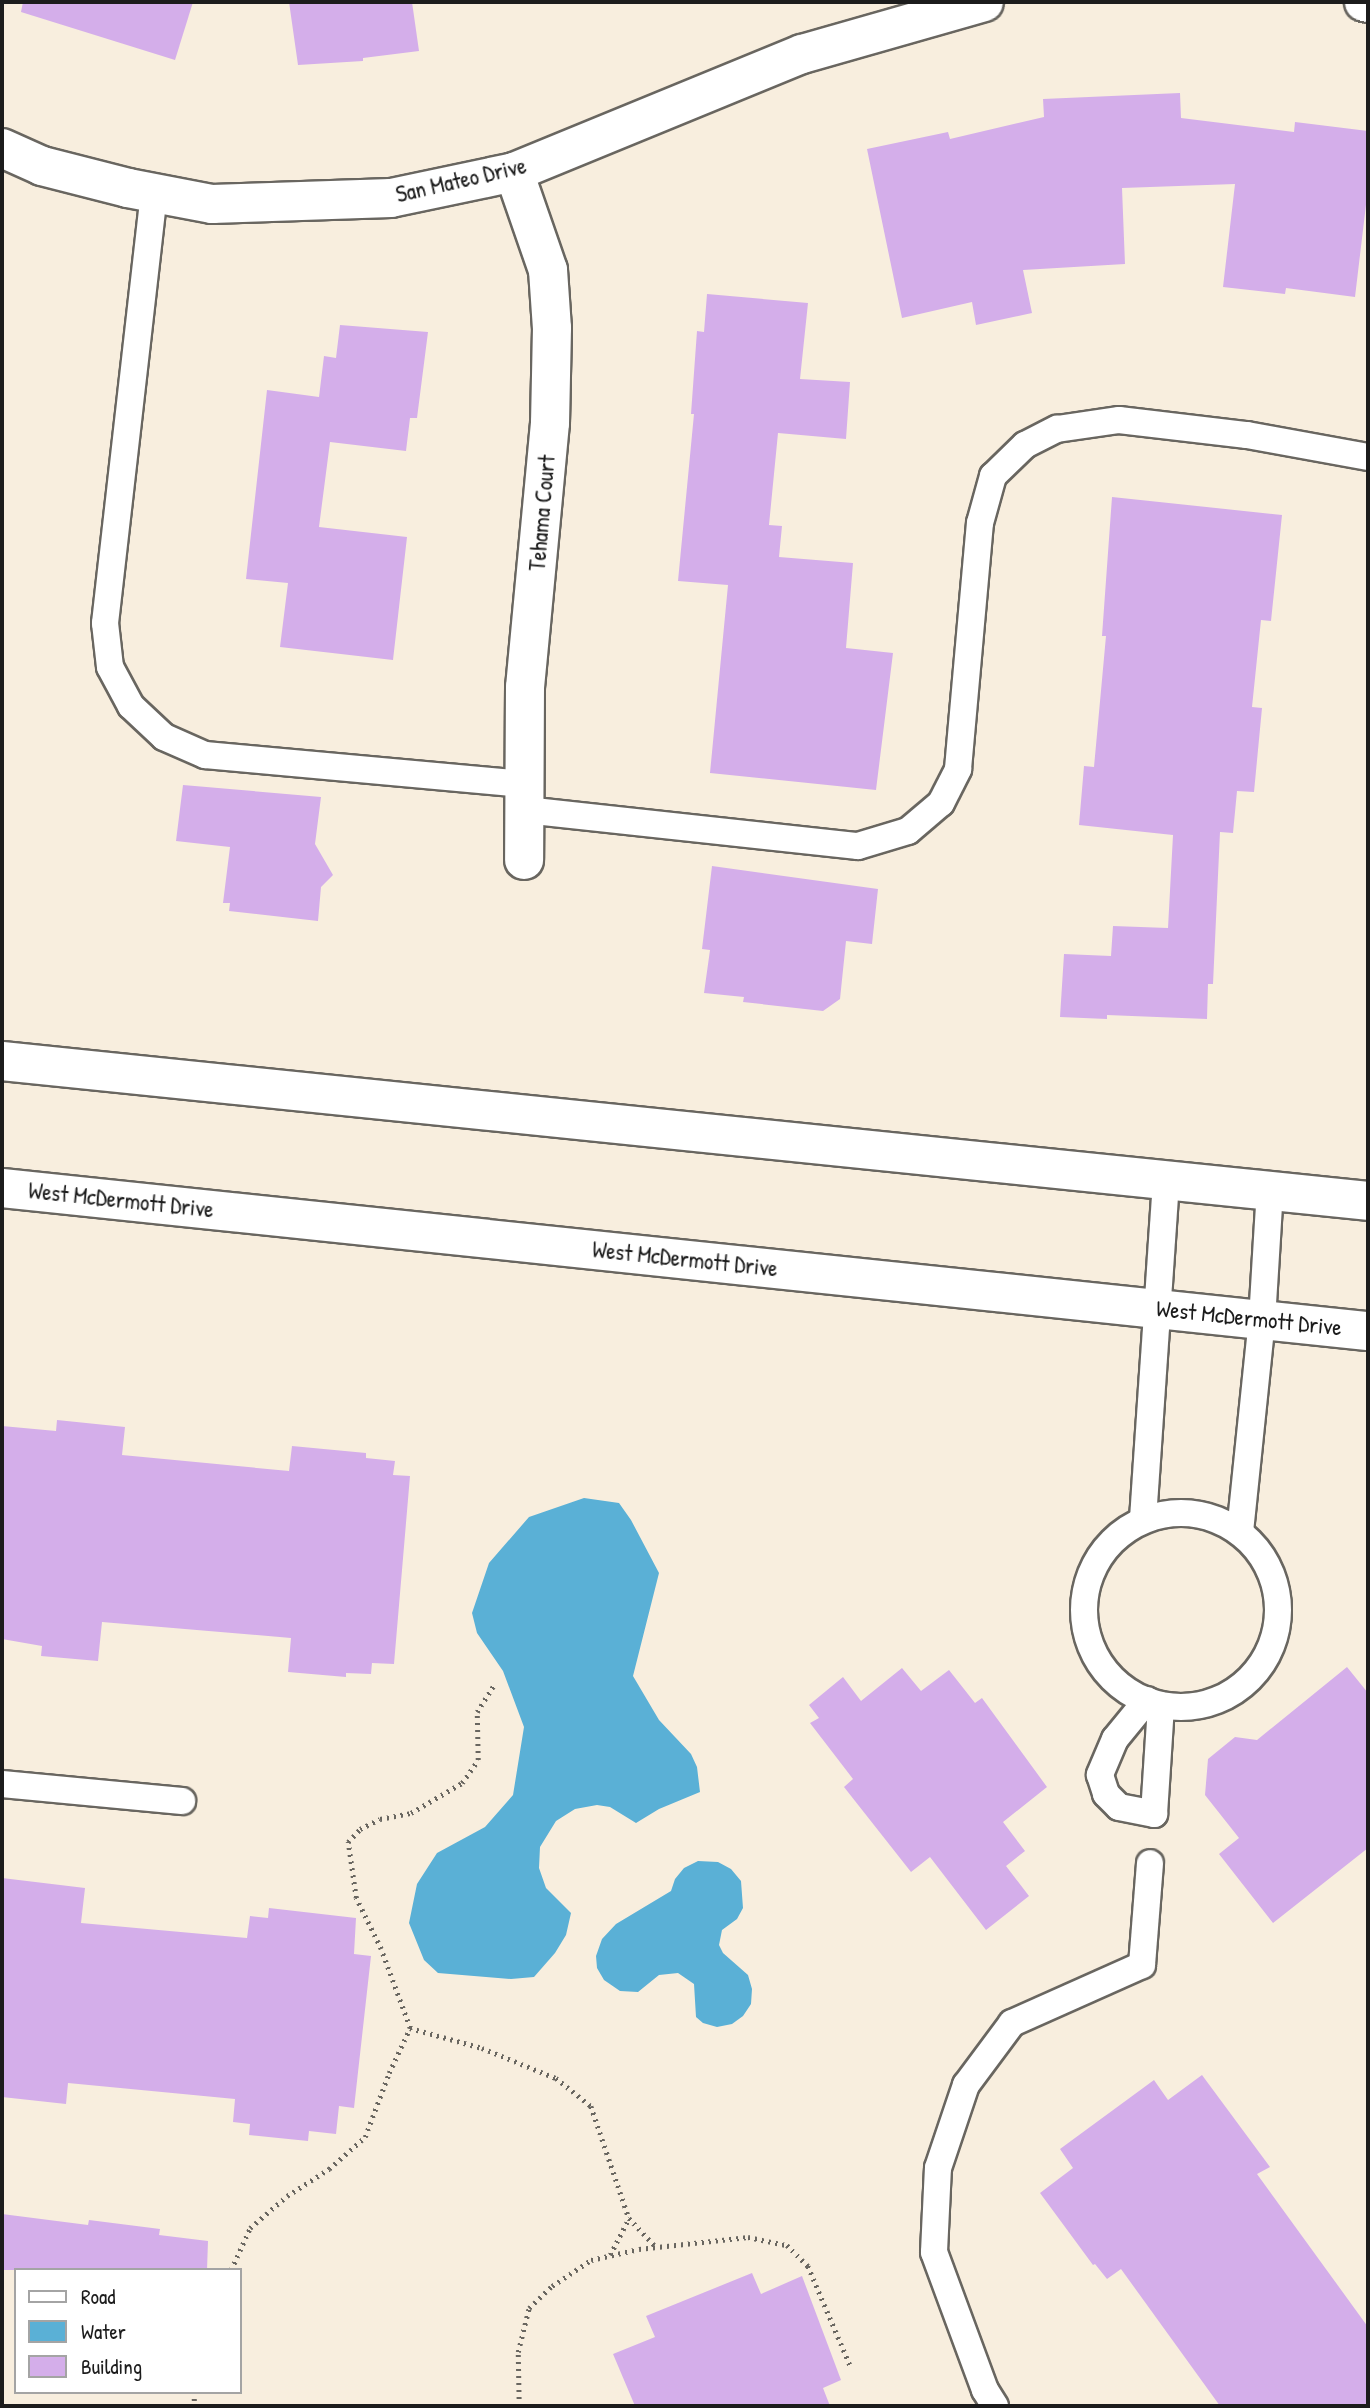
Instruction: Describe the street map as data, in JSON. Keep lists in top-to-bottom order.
{
  "streets": {
    "main road": ["San Mateo Drive", "Tehama Court", "West McDermott Drive"]
  },
  "crossings": [
    ["San Mateo Drive", "Tehama Court"]
  ],
  "legend": ["Road", "Water", "Building"]
}
